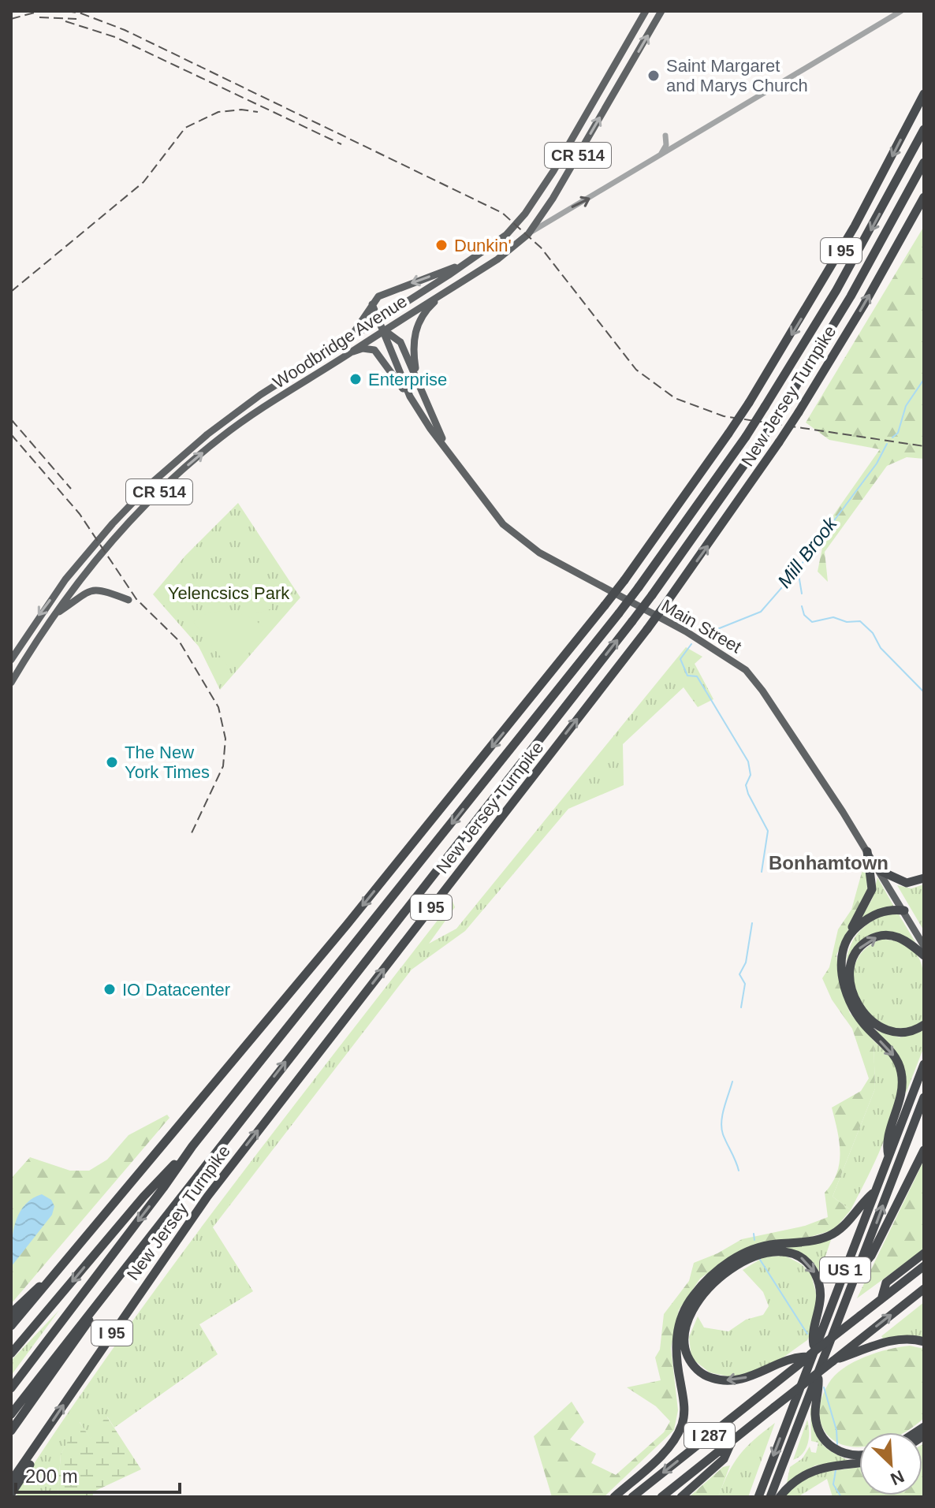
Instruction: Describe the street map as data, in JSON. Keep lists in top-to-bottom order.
{
  "streets": {
    "highway": [
      "I 95",
      "New Jersey Turnpike",
      "US 1",
      "I 287"
    ],
    "main road": ["CR 514", "Woodbridge Avenue", "Main Street"]
  },
  "crossings": [
    ["Woodbridge Avenue", "Main Street"],
    ["US 1", "I 287"]
  ],
  "districts": ["Bonhamtown"],
  "water": ["Mill Brook"],
  "parks": ["Yelencsics Park"],
  "places": [
    "Saint Margaret and Marys Church",
    "Dunkin'",
    "Enterprise",
    "The New York Times",
    "IO Datacenter"
  ],
  "scale_bar": "200 m",
  "north": "bottom right"
}
